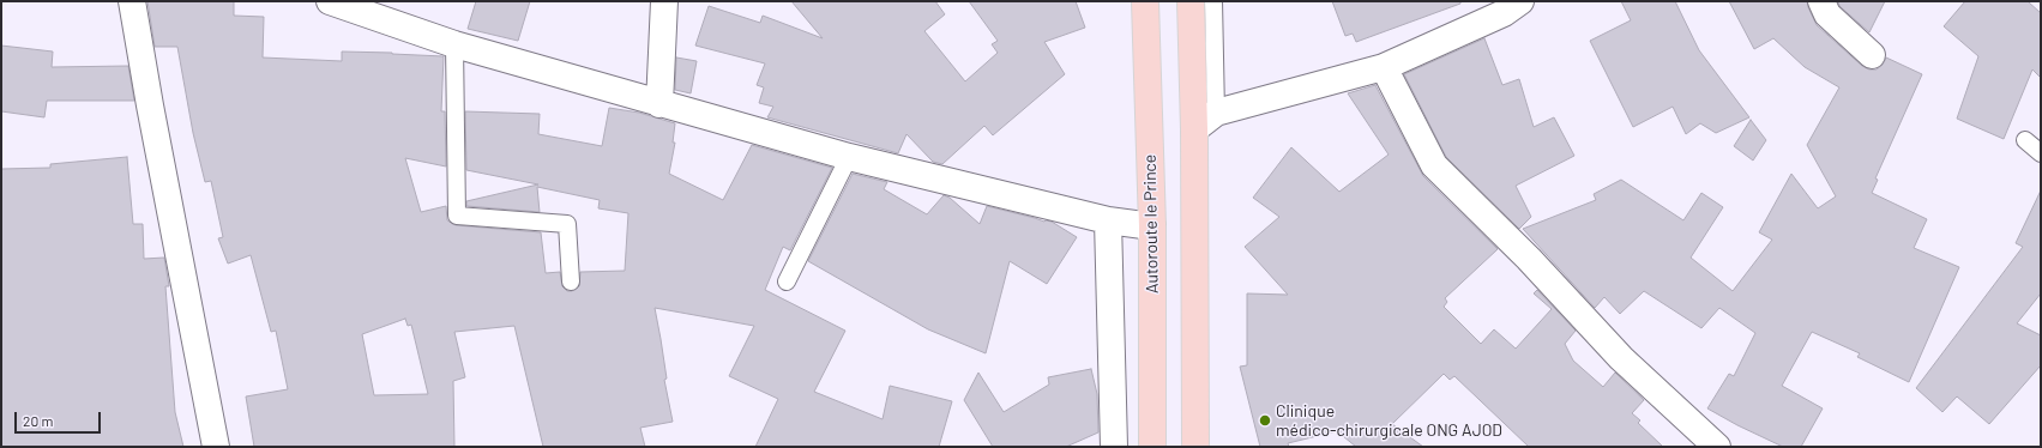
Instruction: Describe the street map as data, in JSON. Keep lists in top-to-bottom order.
{
  "streets": {
    "main road": ["Autoroute le Prince"]
  },
  "places": ["Clinique médico-chirurgicale ONG AJOD"],
  "scale_bar": "20 m"
}
